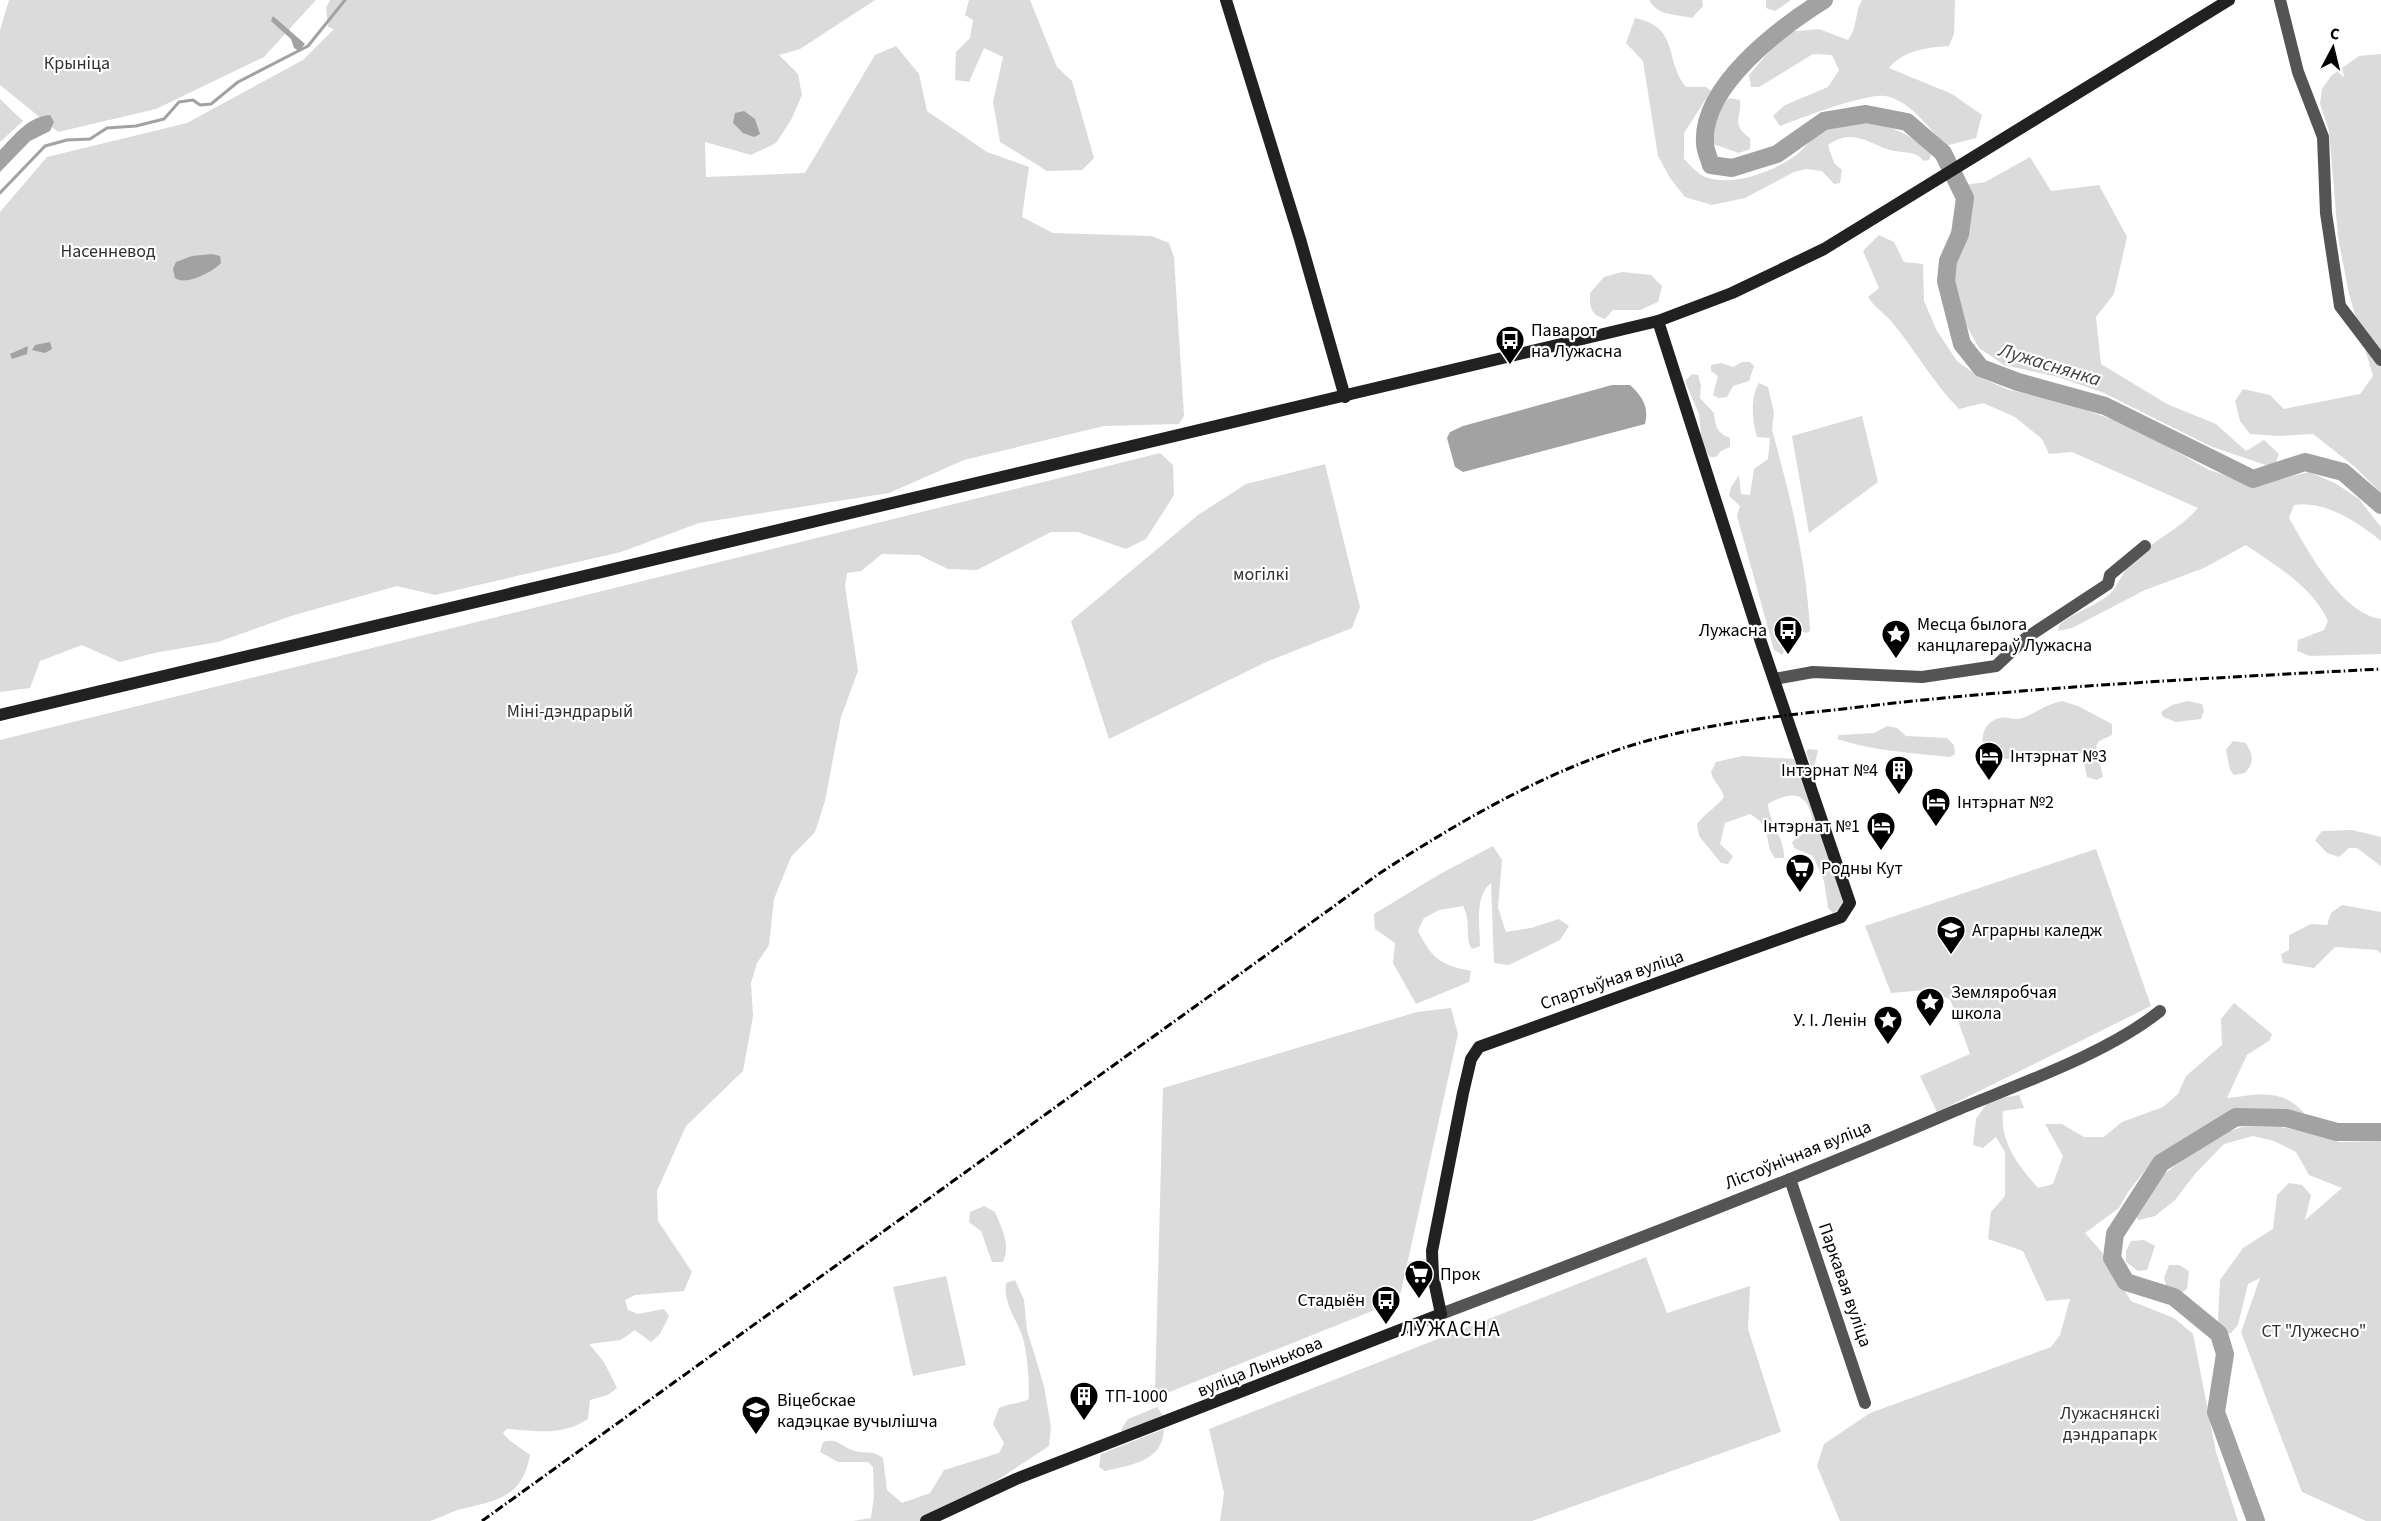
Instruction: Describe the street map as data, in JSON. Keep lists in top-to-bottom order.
{
  "streets": {
    "main road": ["Спартыўная вуліца", "вуліца Лынькова"],
    "street": ["Лістоўнічная вуліца", "Паркавая вуліца"]
  },
  "crossings": [
    ["Спартыўная вуліца", "Лістоўнічная вуліца"],
    ["Спартыўная вуліца", "вуліца Лынькова"],
    ["Лістоўнічная вуліца", "Паркавая вуліца"],
    ["Лістоўнічная вуліца", "вуліца Лынькова"]
  ],
  "districts": ["ЛУЖАСНА"],
  "water": ["Лужаснянка"],
  "parks": [
    "Крыніца",
    "Насенневод",
    "могілкі",
    "Міні-дэндрарый",
    "СТ \"Лужесно\"",
    "Лужаснянскі дэндрапарк"
  ],
  "places": {
    "bus stop": ["Паварот на Лужасна", "Лужасна", "Стадыён"],
    "place": ["Месца былога канцлагера ў Лужасна", "Земляробчая школа", "У. І. Ленін"],
    "hotel": ["Інтэрнат №3", "Інтэрнат №2", "Інтэрнат №1"],
    "building": ["Інтэрнат №4", "ТП-1000"],
    "supermarket": ["Родны Кут", "Прок"],
    "school or university": ["Аграрны каледж", "Віцебскае кадэцкае вучылішча"]
  },
  "north": "top"
}
